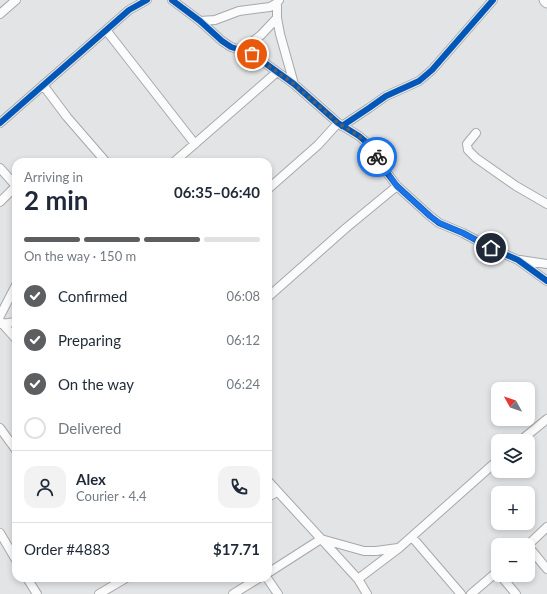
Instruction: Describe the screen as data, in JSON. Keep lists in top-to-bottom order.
{
  "north": "top left",
  "page": {
    "heading": ["2 min", "Arriving in", "06:35–06:40"],
    "panel": [
      "Alex",
      "Courier · 4.4",
      "Order #4883",
      "$17.71"
    ],
    "bar": "On the way · 150 m",
    "list": [
      ["Confirmed", "06:08"],
      ["Preparing", "06:12"],
      ["On the way", "06:24"],
      "Delivered"
    ],
    "map_buttons": ["+", "−"]
  }
}
